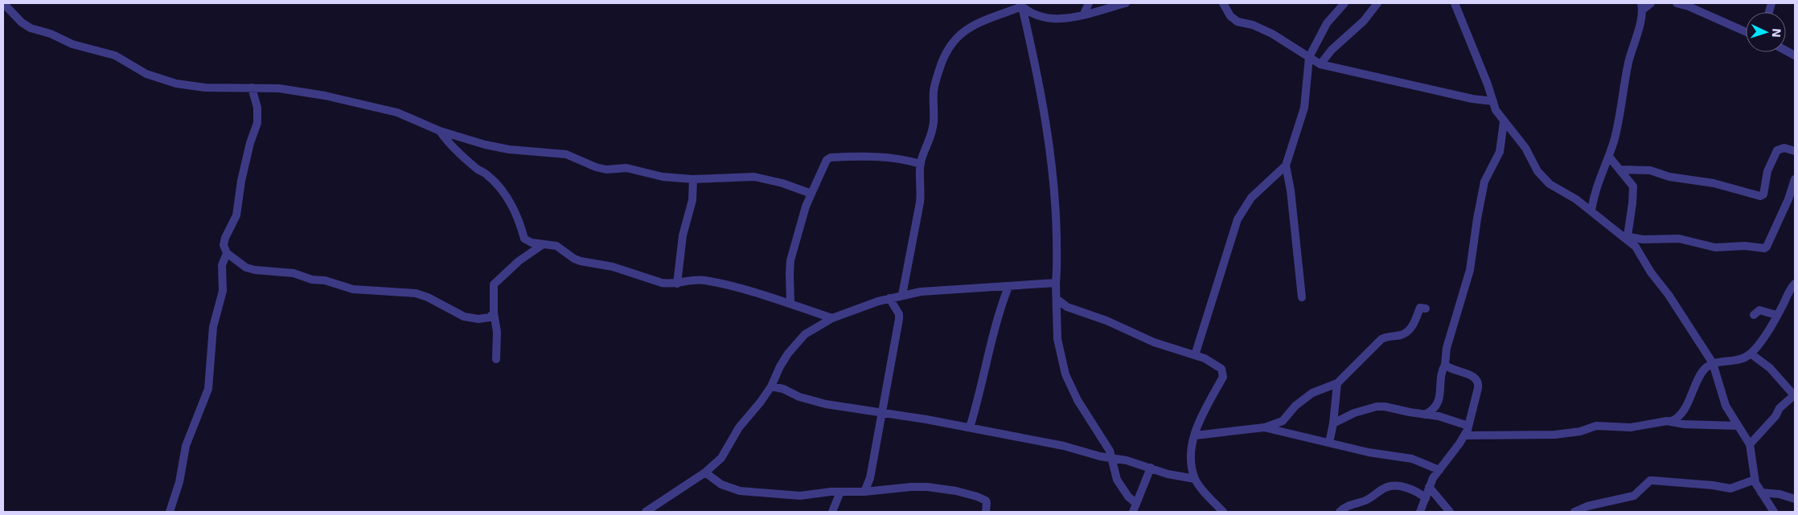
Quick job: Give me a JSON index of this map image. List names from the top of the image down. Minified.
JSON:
{"north":"right"}
